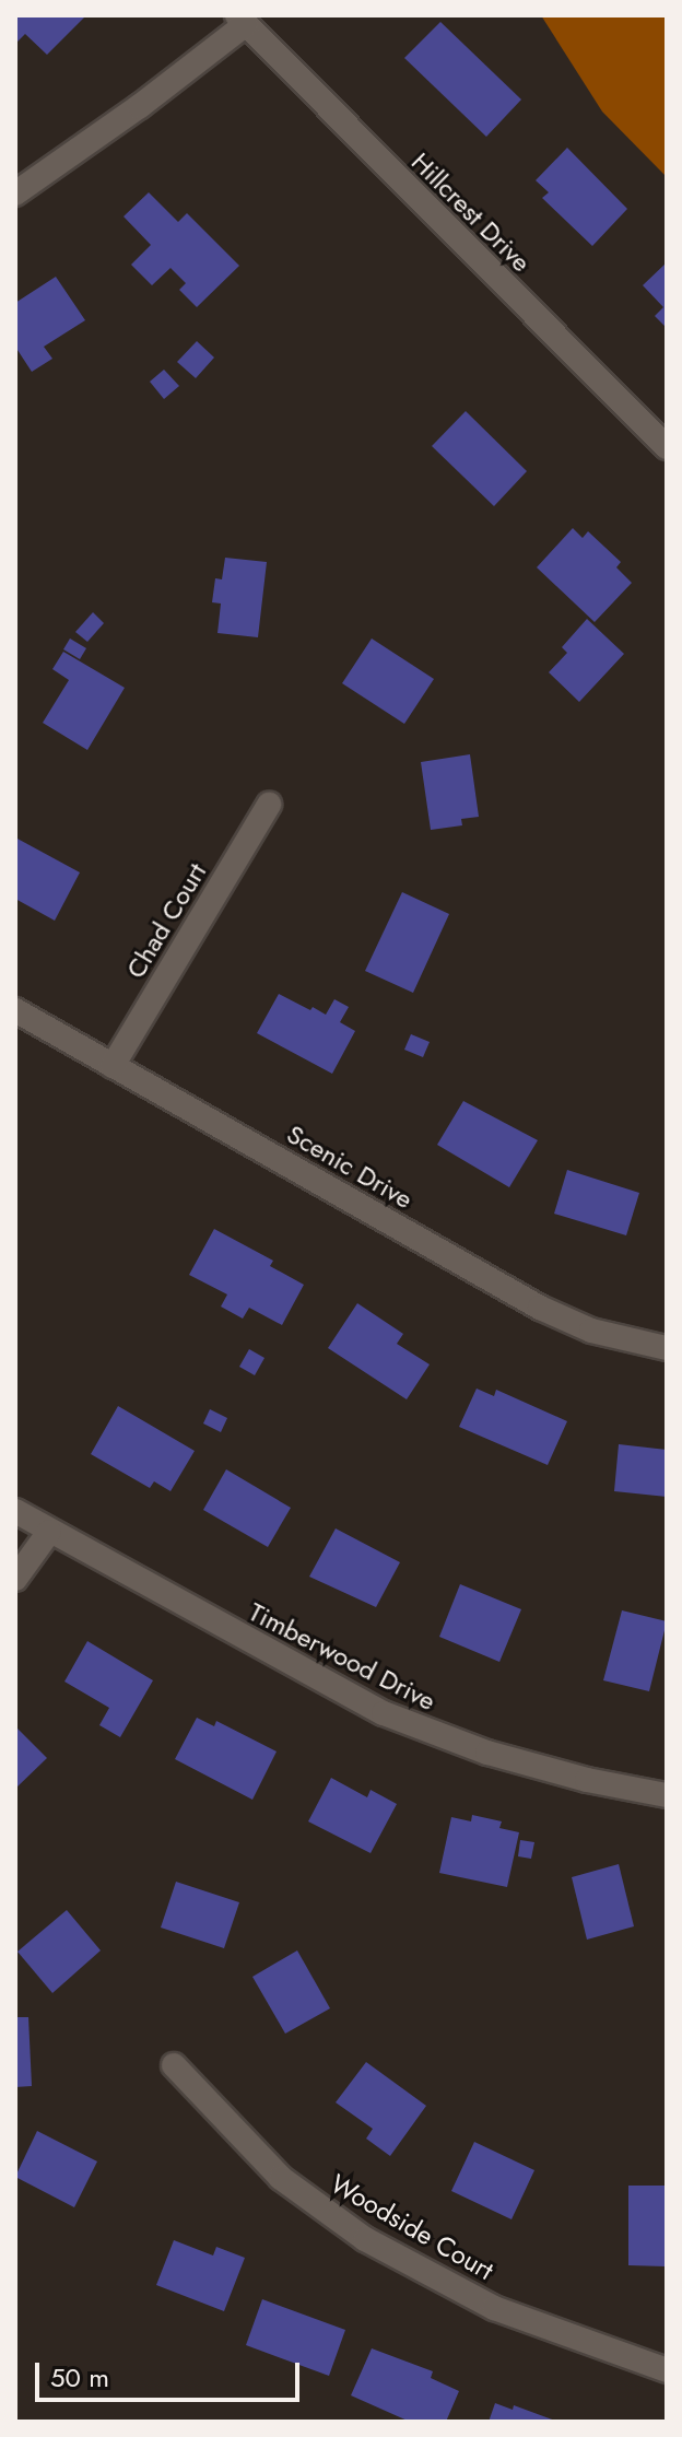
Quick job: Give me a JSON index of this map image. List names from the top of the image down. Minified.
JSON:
{"streets":{"street":["Hillcrest Drive","Chad Court","Scenic Drive","Timberwood Drive","Woodside Court"]},"crossings":[["Chad Court","Scenic Drive"]],"scale_bar":"50 m"}
